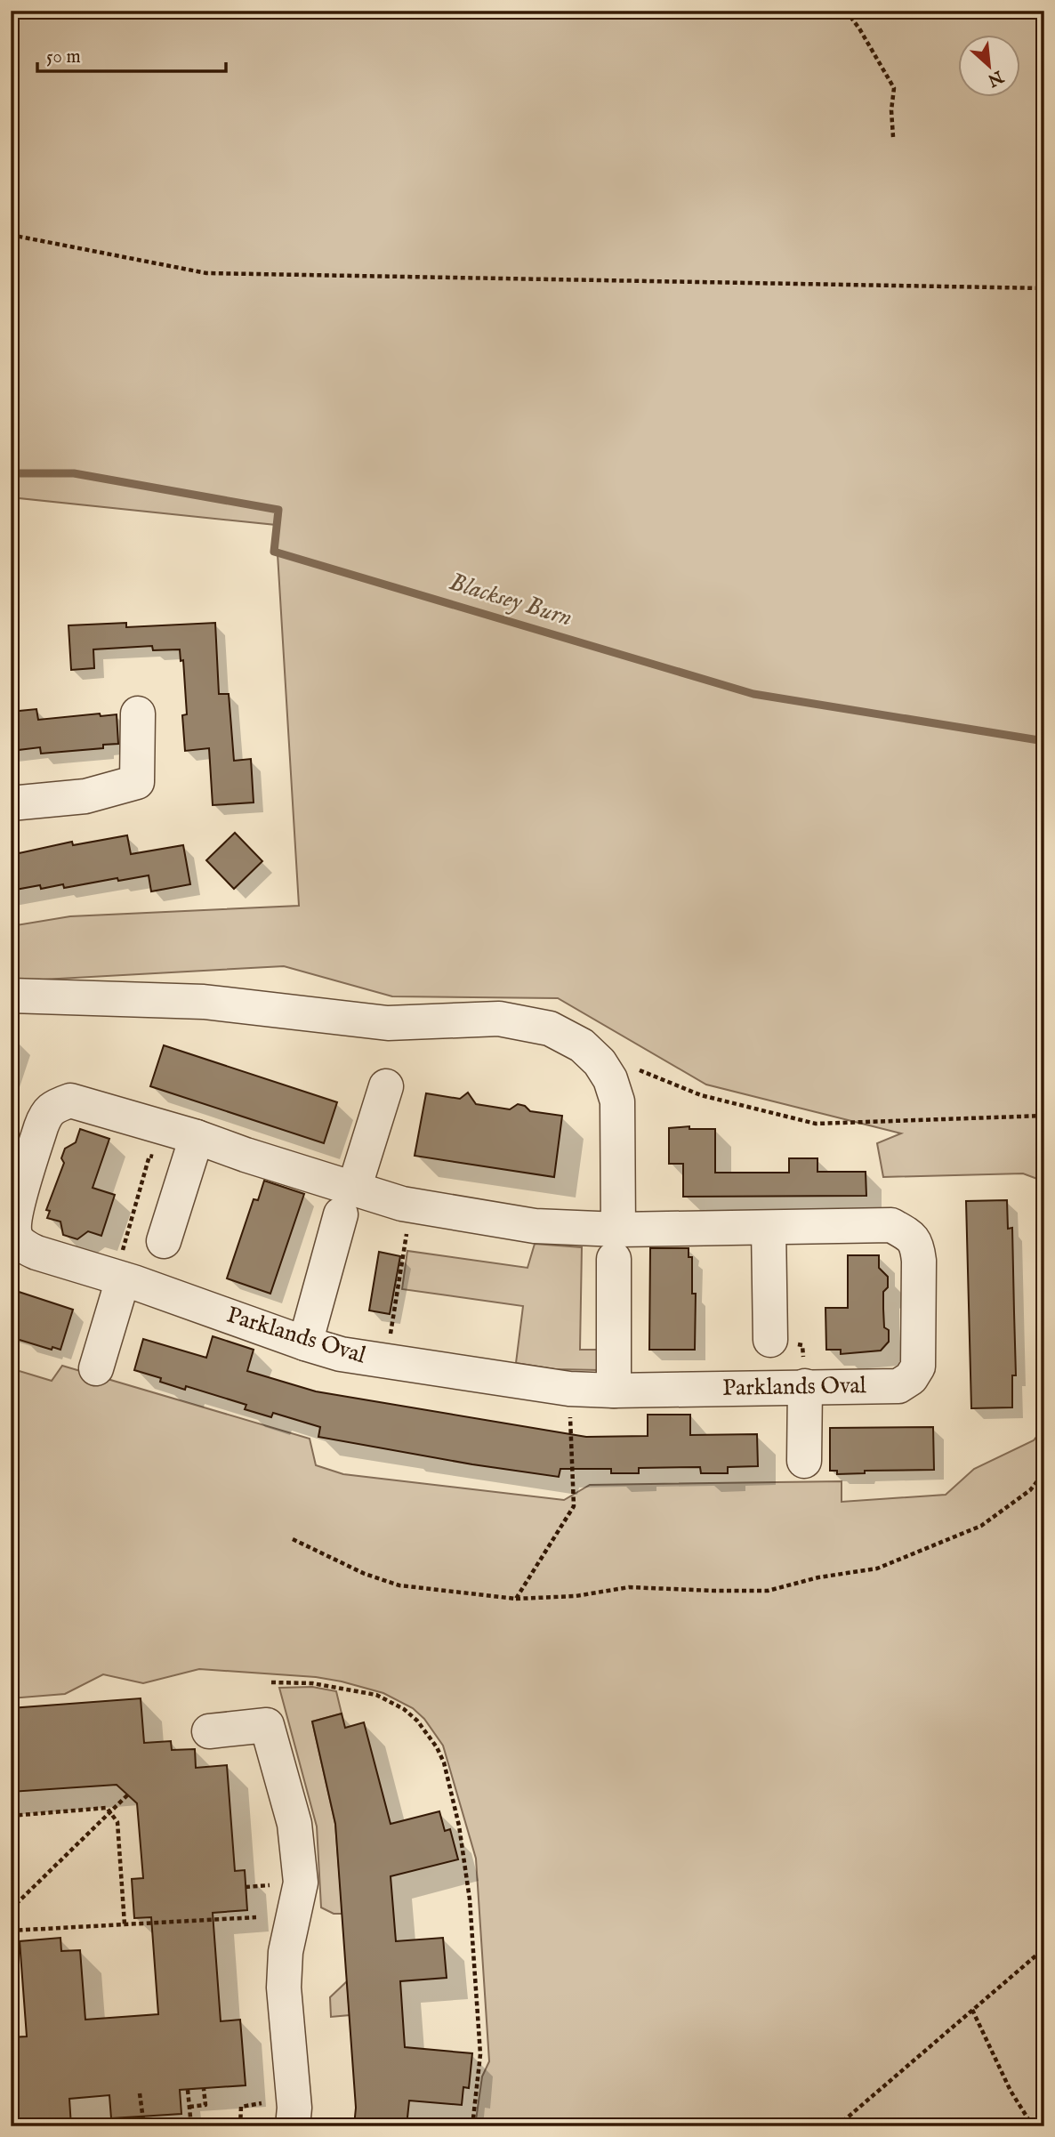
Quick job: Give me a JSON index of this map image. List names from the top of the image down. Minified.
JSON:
{"streets":{"street":["Parklands Oval"]},"water":["Blacksey Burn"],"scale_bar":"50 m","north":"bottom right"}
